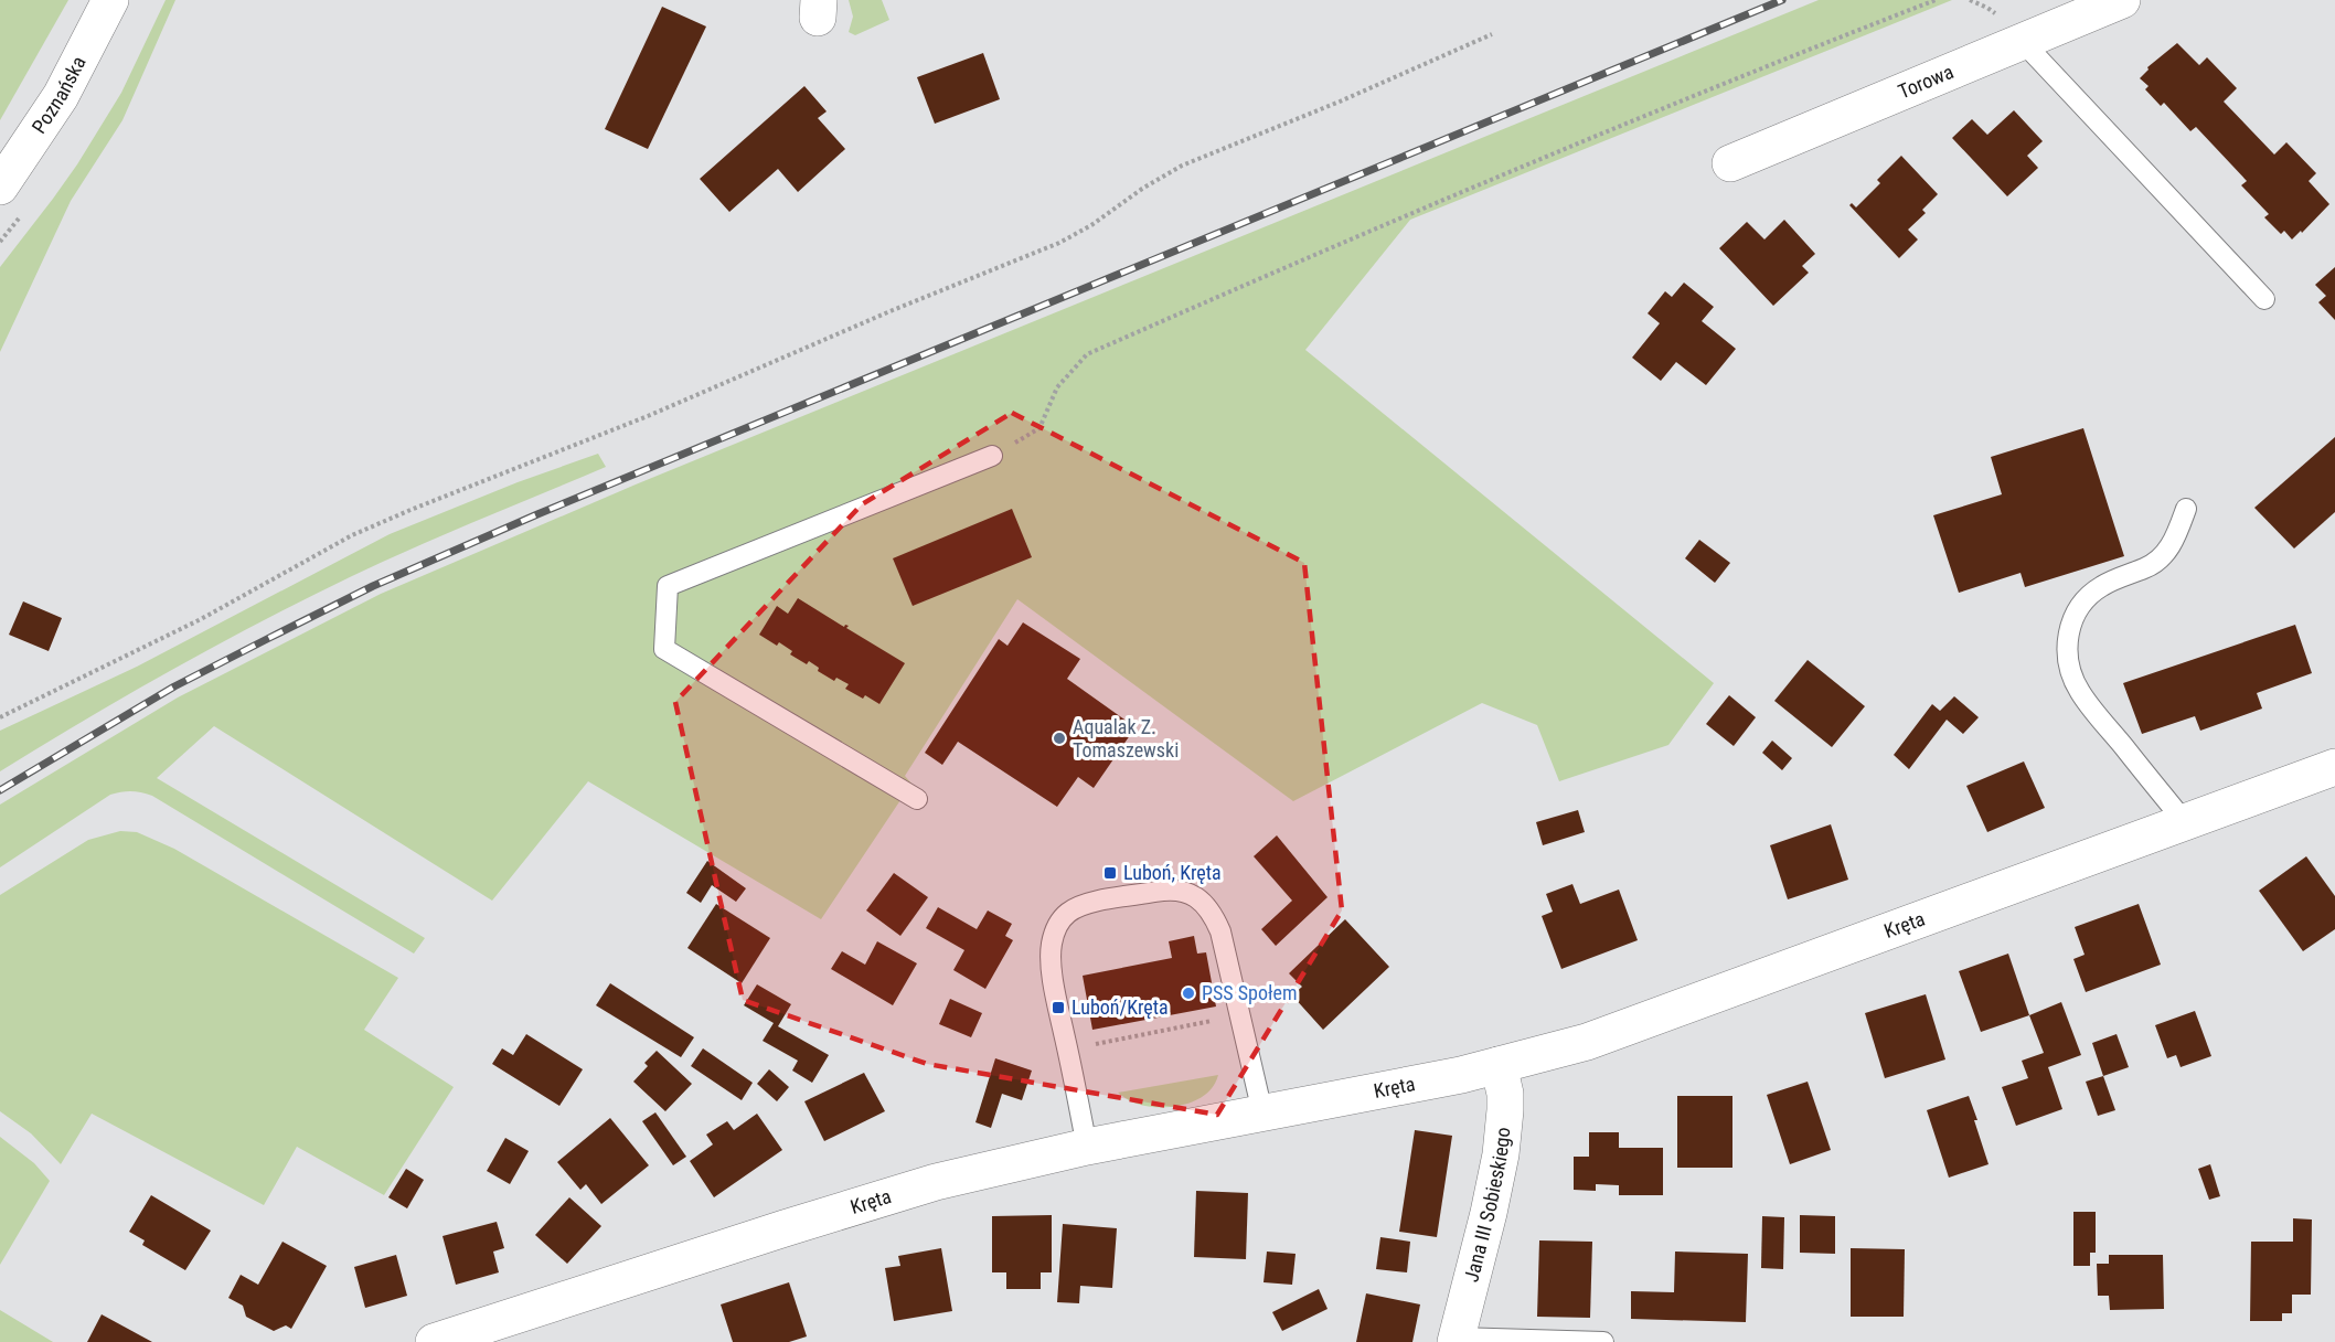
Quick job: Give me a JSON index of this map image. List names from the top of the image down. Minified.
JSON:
{"streets":{"street":["Torowa","Poznańska","Kręta","Jana III Sobieskiego"]},"crossings":[["Kręta","Jana III Sobieskiego"]],"places":{"other":["Aqualak Z. Tomaszewski","PSS Społem"],"transit":["Luboń, Kręta","Luboń/Kręta"]}}
